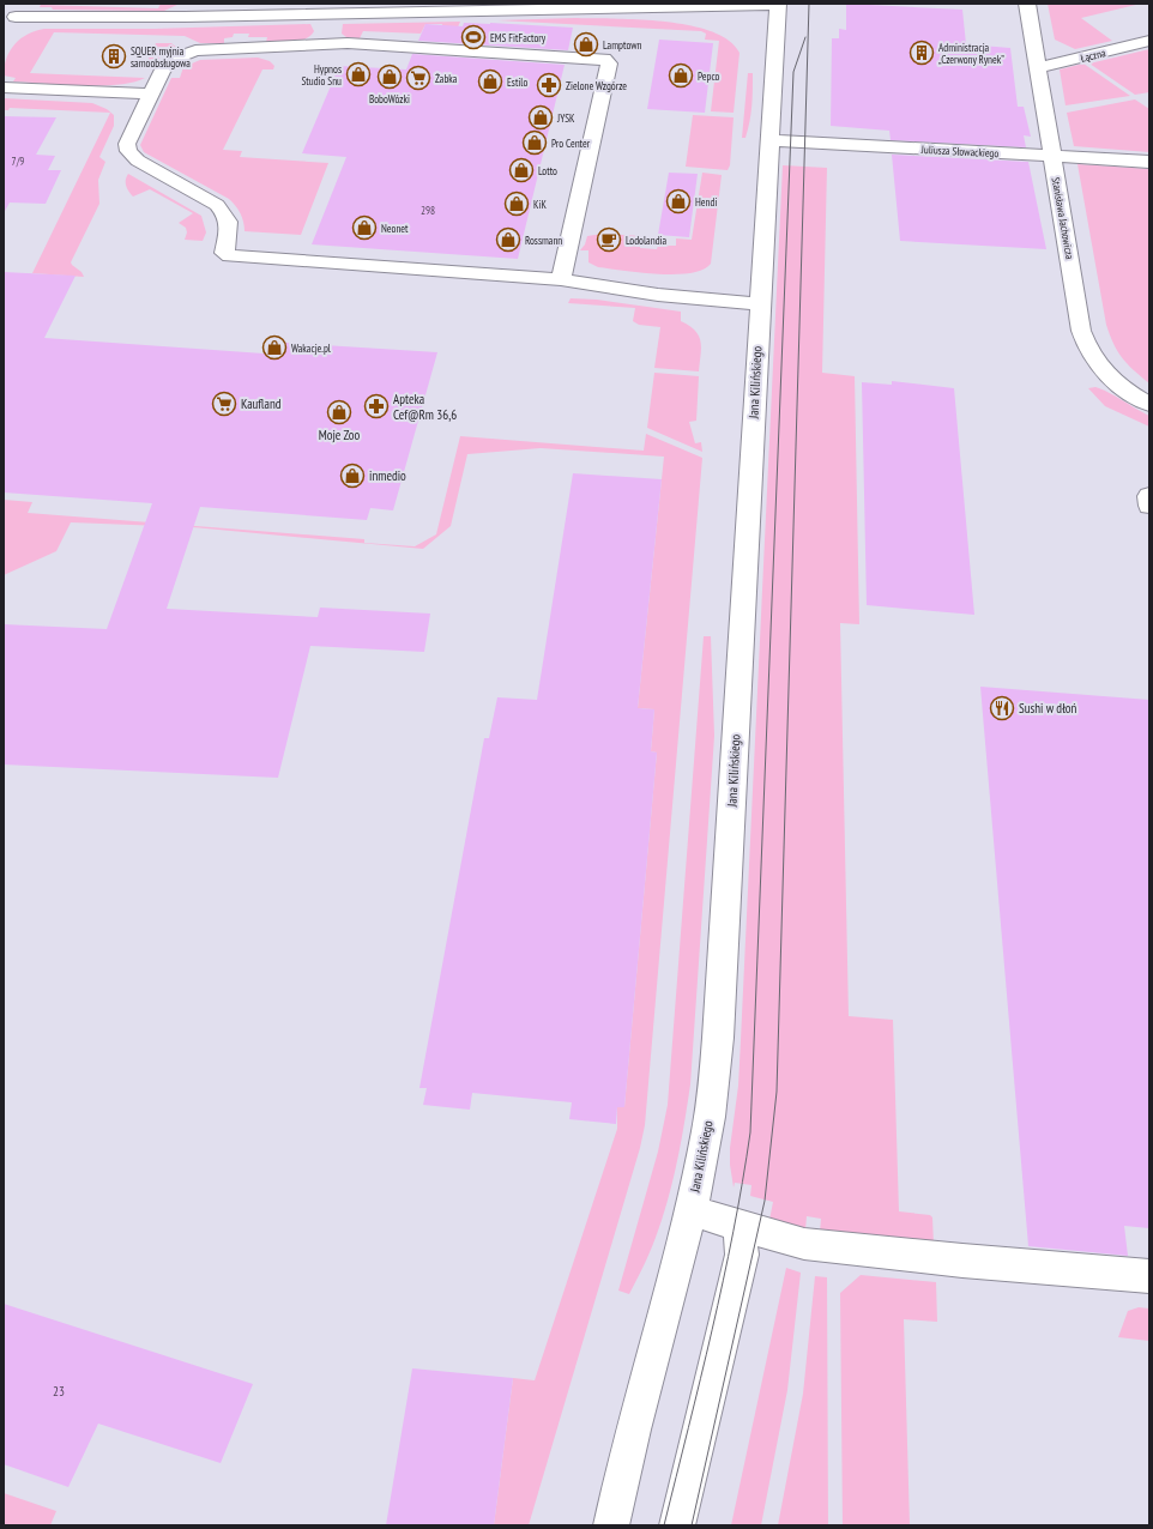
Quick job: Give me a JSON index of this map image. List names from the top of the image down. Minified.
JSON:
{"streets":{"street":["Łączna","Juliusza Słowackiego","Stanisława Jachowicza","Jana Kilińskiego"]},"crossings":[["Łączna","Stanisława Jachowicza"],["Juliusza Słowackiego","Stanisława Jachowicza"],["Juliusza Słowackiego","Jana Kilińskiego"]],"places":{"sports":["EMS FitFactory"],"shop":["Lamptown","Hypnos Studio Snu","Pepco","BoboWózki","Estilo","JYSK","Pro Center","Lotto","Hendi","KiK","Neonet","Rossmann","Wakacje.pl","Moje Zoo","inmedio"],"building":["Administracja „Czerwony Rynek”","SQUER myjnia samoobsługowa"],"supermarket":["Żabka","Kaufland"],"pharmacy":["Zielone Wzgórze","Apteka Cef@Rm 36,6"],"cafe":["Lodolandia"],"restaurant":["Sushi w dłoń"]},"house_numbers":["7/9","298","23"]}
